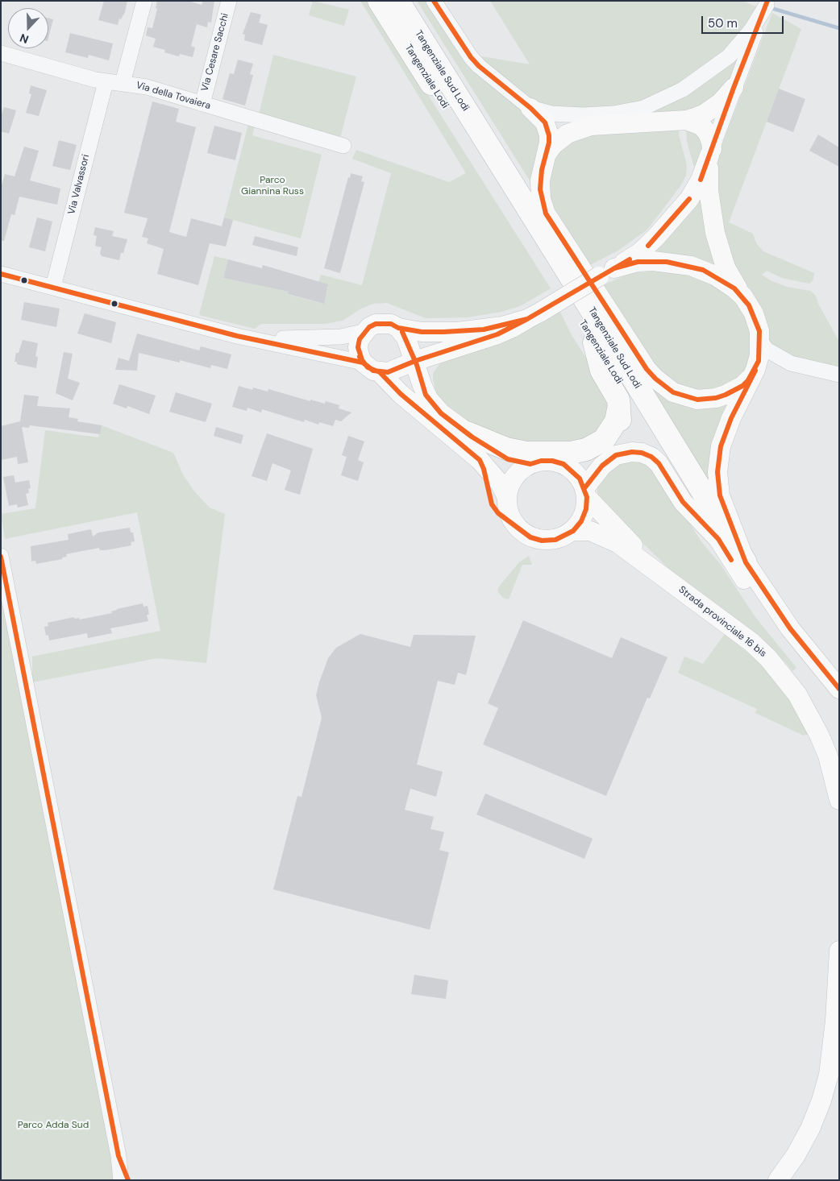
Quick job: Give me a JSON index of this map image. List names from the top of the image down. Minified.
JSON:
{"streets":{"highway":["Tangenziale Sud Lodi","Tangenziale Lodi"],"main road":["Strada provinciale 16 bis"],"street":["Via Cesare Sacchi","Via della Tovaiera","Via Valvassori"]},"crossings":[["Via Cesare Sacchi","Via della Tovaiera"],["Tangenziale Sud Lodi","Tangenziale Lodi"],["Via della Tovaiera","Via Valvassori"]],"parks":["Parco Giannina Russ","Parco Adda Sud"],"scale_bar":"50 m","north":"bottom"}
